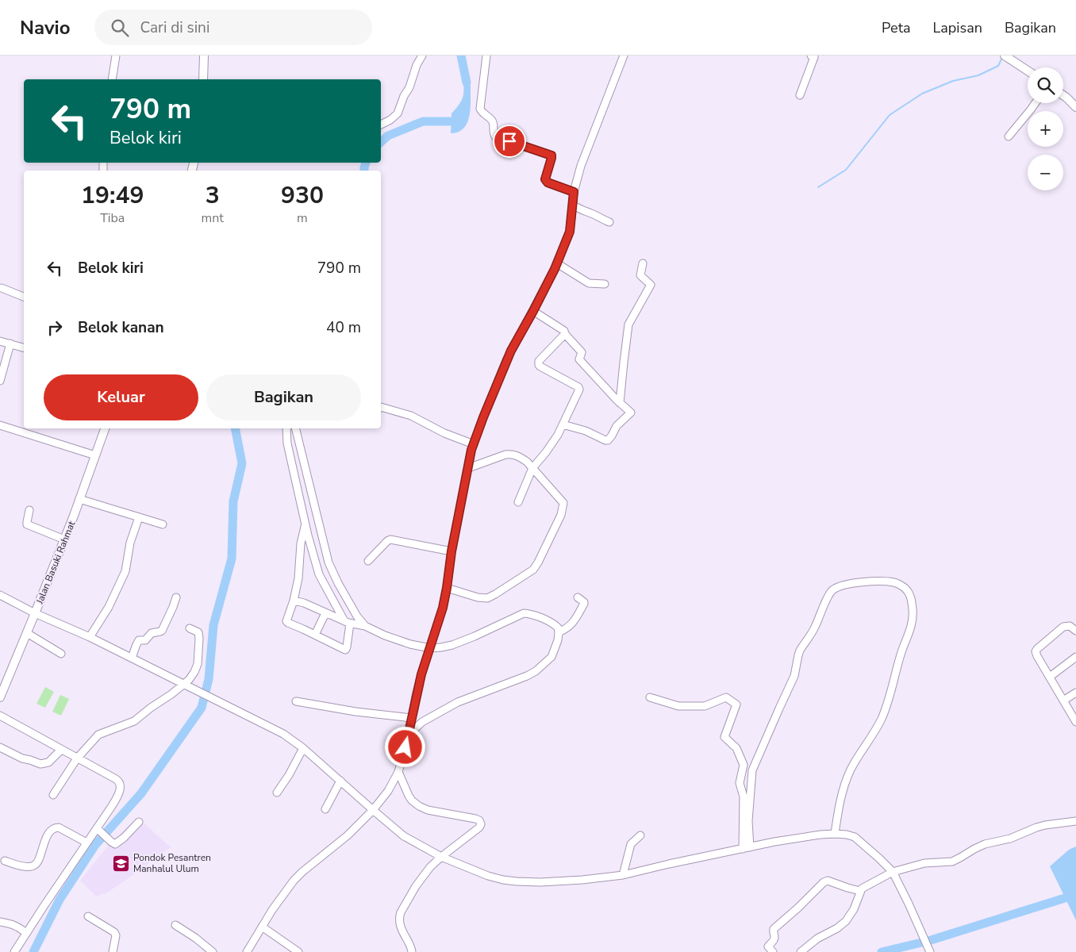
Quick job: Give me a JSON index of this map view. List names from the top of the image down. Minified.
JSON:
{"streets":{"main road":["Jalan Basuki Rahmat"]},"places":{"school or university":["Pondok Pesantren Manhalul Ulum"]},"page":{"header":"Navio","search":"Cari di sini","nav":["Peta","Lapisan","Bagikan"],"map_buttons":["+","−"],"turn":["790 m","Belok kiri"],"eta":["19:49","Tiba","3","mnt","930","m"],"list":[{"name":"Belok kiri","value":"790 m"},{"name":"Belok kanan","value":"40 m"}],"buttons":["Keluar","Bagikan"]}}
